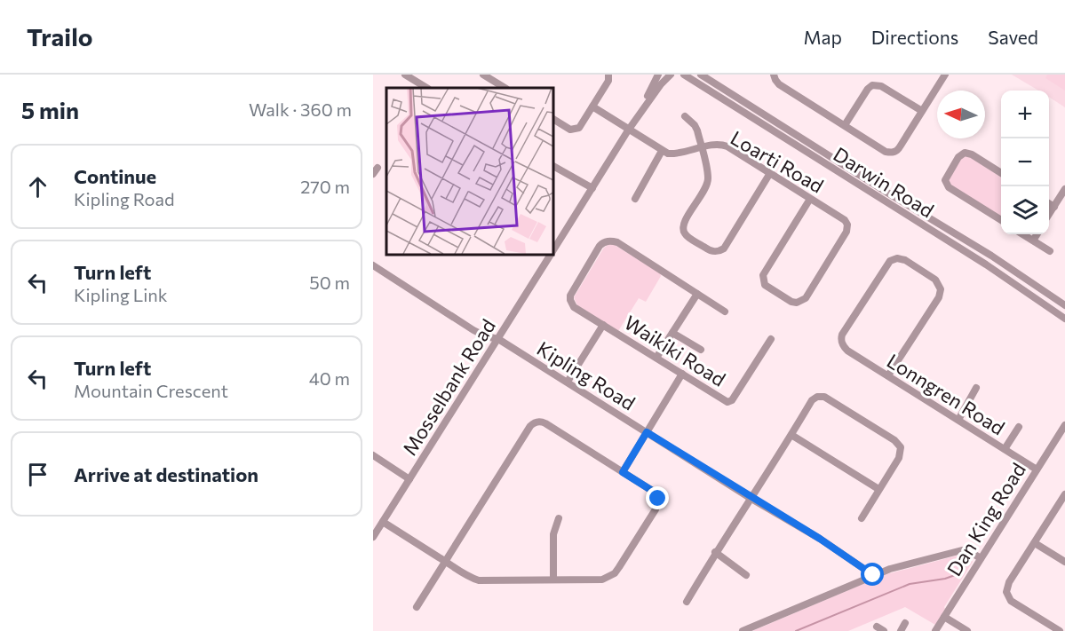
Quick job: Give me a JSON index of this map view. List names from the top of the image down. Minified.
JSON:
{"streets":{"street":["Loarti Road","Darwin Road","Waikiki Road","Kipling Road","Mosselbank Road","Lonngren Road","Dan King Road"]},"crossings":[["Waikiki Road","Kipling Road"],["Kipling Road","Mosselbank Road"],["Lonngren Road","Dan King Road"]],"north":"left","page":{"header":"Trailo","nav":["Map","Directions","Saved"],"heading":["5 min","Walk · 360 m"],"map_buttons":["+","−"],"list":[["Continue","Kipling Road","270 m"],["Turn left","Kipling Link","50 m"],["Turn left","Mountain Crescent","40 m"],"Arrive at destination"]}}
